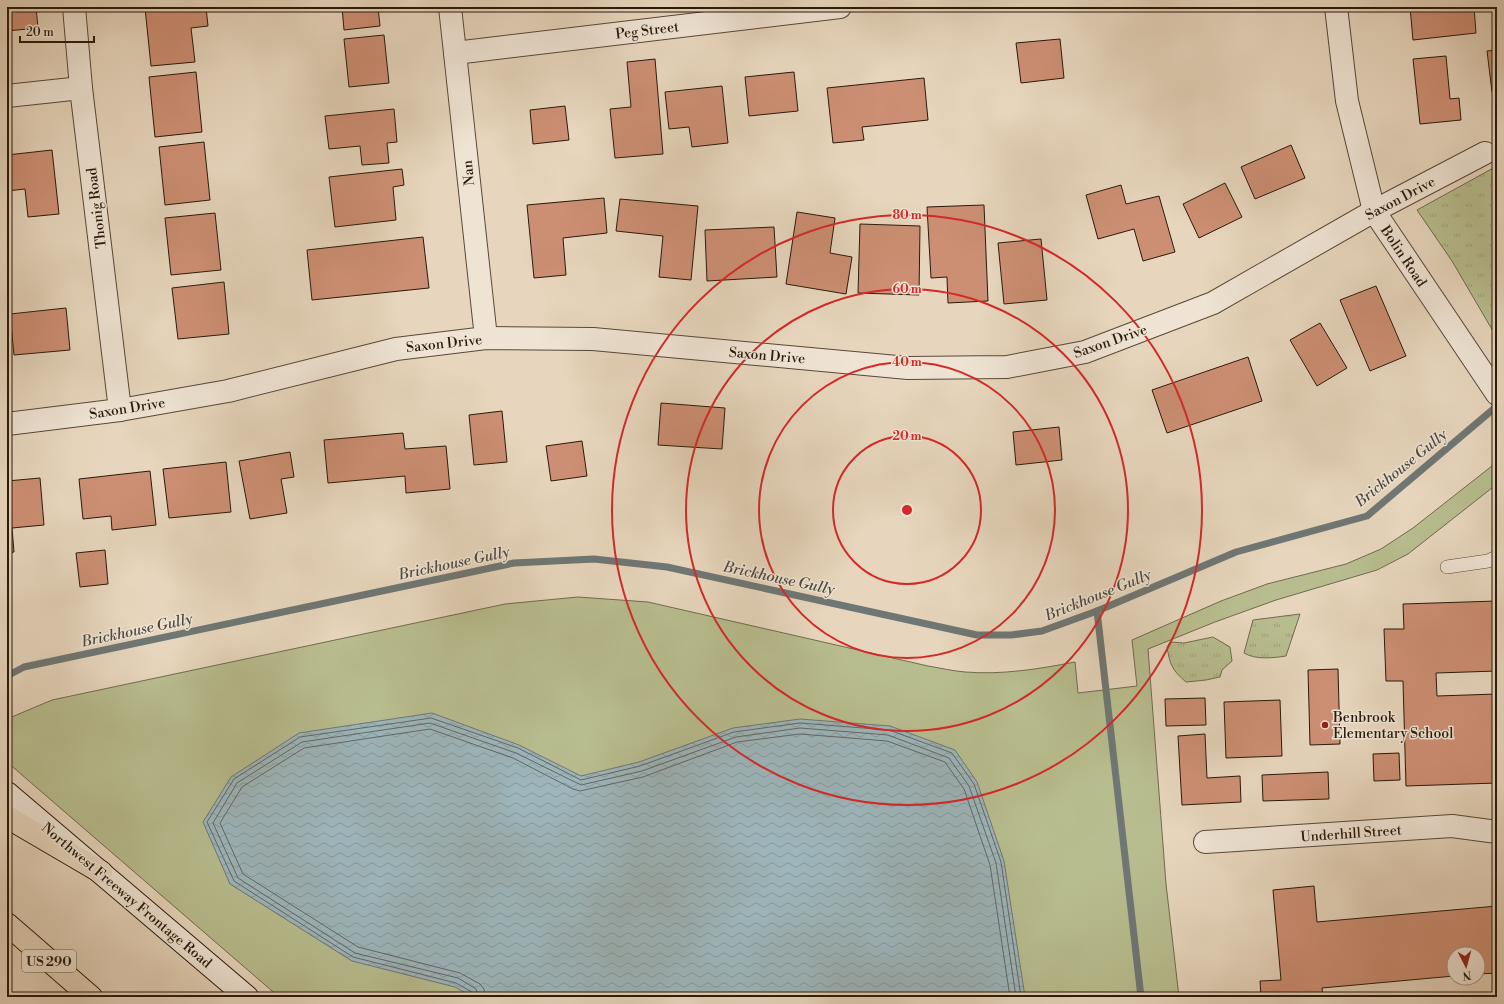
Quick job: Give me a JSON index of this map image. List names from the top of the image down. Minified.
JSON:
{"streets":{"highway":["US 290"],"street":["Peg Street","Nan","Saxon Drive","Thonig Road","Bolin Road","Underhill Street","Northwest Freeway Frontage Road"]},"crossings":[["Peg Street","Nan"],["Nan","Saxon Drive"],["Saxon Drive","Thonig Road"],["Saxon Drive","Bolin Road"]],"water":["Brickhouse Gully"],"places":["Benbrook Elementary School"],"scale_bar":"20 m","north":"bottom","rings":["80 m","60 m","40 m","20 m"]}
